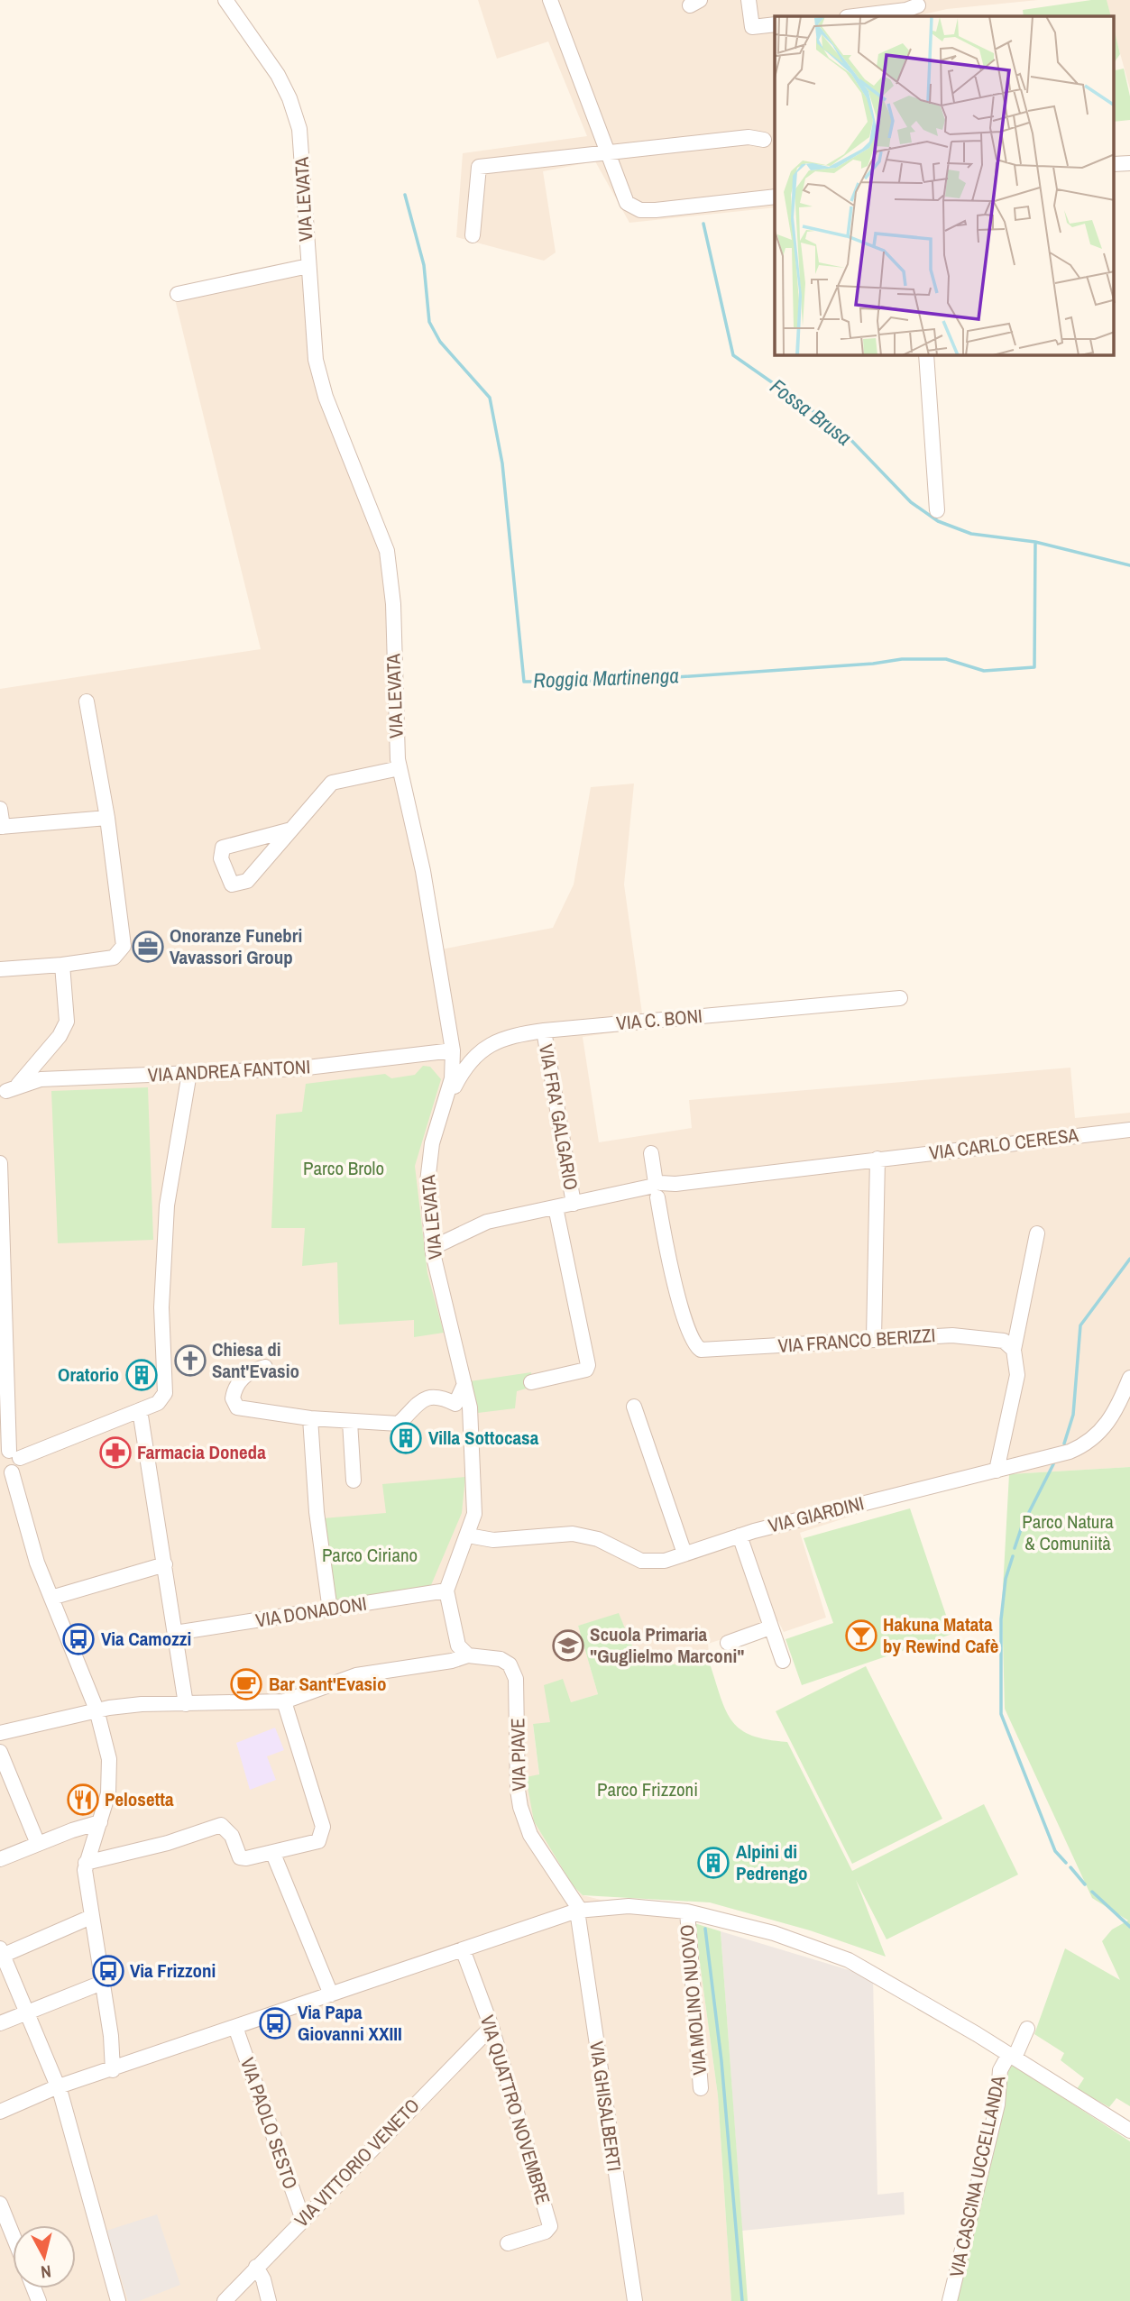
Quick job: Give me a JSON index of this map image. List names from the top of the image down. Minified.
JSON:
{"streets":{"street":["VIA LEVATA","VIA C. BONI","VIA ANDREA FANTONI","VIA FRA' GALGARIO","VIA CARLO CERESA","VIA FRANCO BERIZZI","VIA GIARDINI","VIA DONADONI","VIA PIAVE","VIA MOLINO NUOVO","VIA GHISALBERTI","VIA QUATTRO NOVEMBRE","VIA PAOLO SESTO","VIA VITTORIO VENETO","VIA CASCINA UCCELLANDA"]},"crossings":[["VIA LEVATA","VIA C. BONI"],["VIA LEVATA","VIA ANDREA FANTONI"],["VIA LEVATA","VIA CARLO CERESA"],["VIA LEVATA","VIA GIARDINI"],["VIA LEVATA","VIA DONADONI"],["VIA C. BONI","VIA FRA' GALGARIO"],["VIA FRA' GALGARIO","VIA CARLO CERESA"],["VIA CARLO CERESA","VIA FRANCO BERIZZI"],["VIA PIAVE","VIA GHISALBERTI"],["VIA QUATTRO NOVEMBRE","VIA VITTORIO VENETO"],["VIA PAOLO SESTO","VIA VITTORIO VENETO"]],"water":["Fossa Brusa","Roggia Martinenga"],"parks":["Parco Brolo","Parco Natura & Comuniità","Parco Ciriano","Parco Frizzoni"],"places":{"office":["Onoranze Funebri Vavassori Group"],"church":["Chiesa di Sant'Evasio"],"building":["Oratorio","Villa Sottocasa","Alpini di Pedrengo"],"pharmacy":["Farmacia Doneda"],"bar":["Hakuna Matata by Rewind Cafè"],"bus stop":["Via Camozzi","Via Frizzoni","Via Papa Giovanni XXIII"],"school or university":["Scuola Primaria \"Guglielmo Marconi\""],"cafe":["Bar Sant'Evasio"],"restaurant":["Pelosetta"]},"north":"bottom"}
